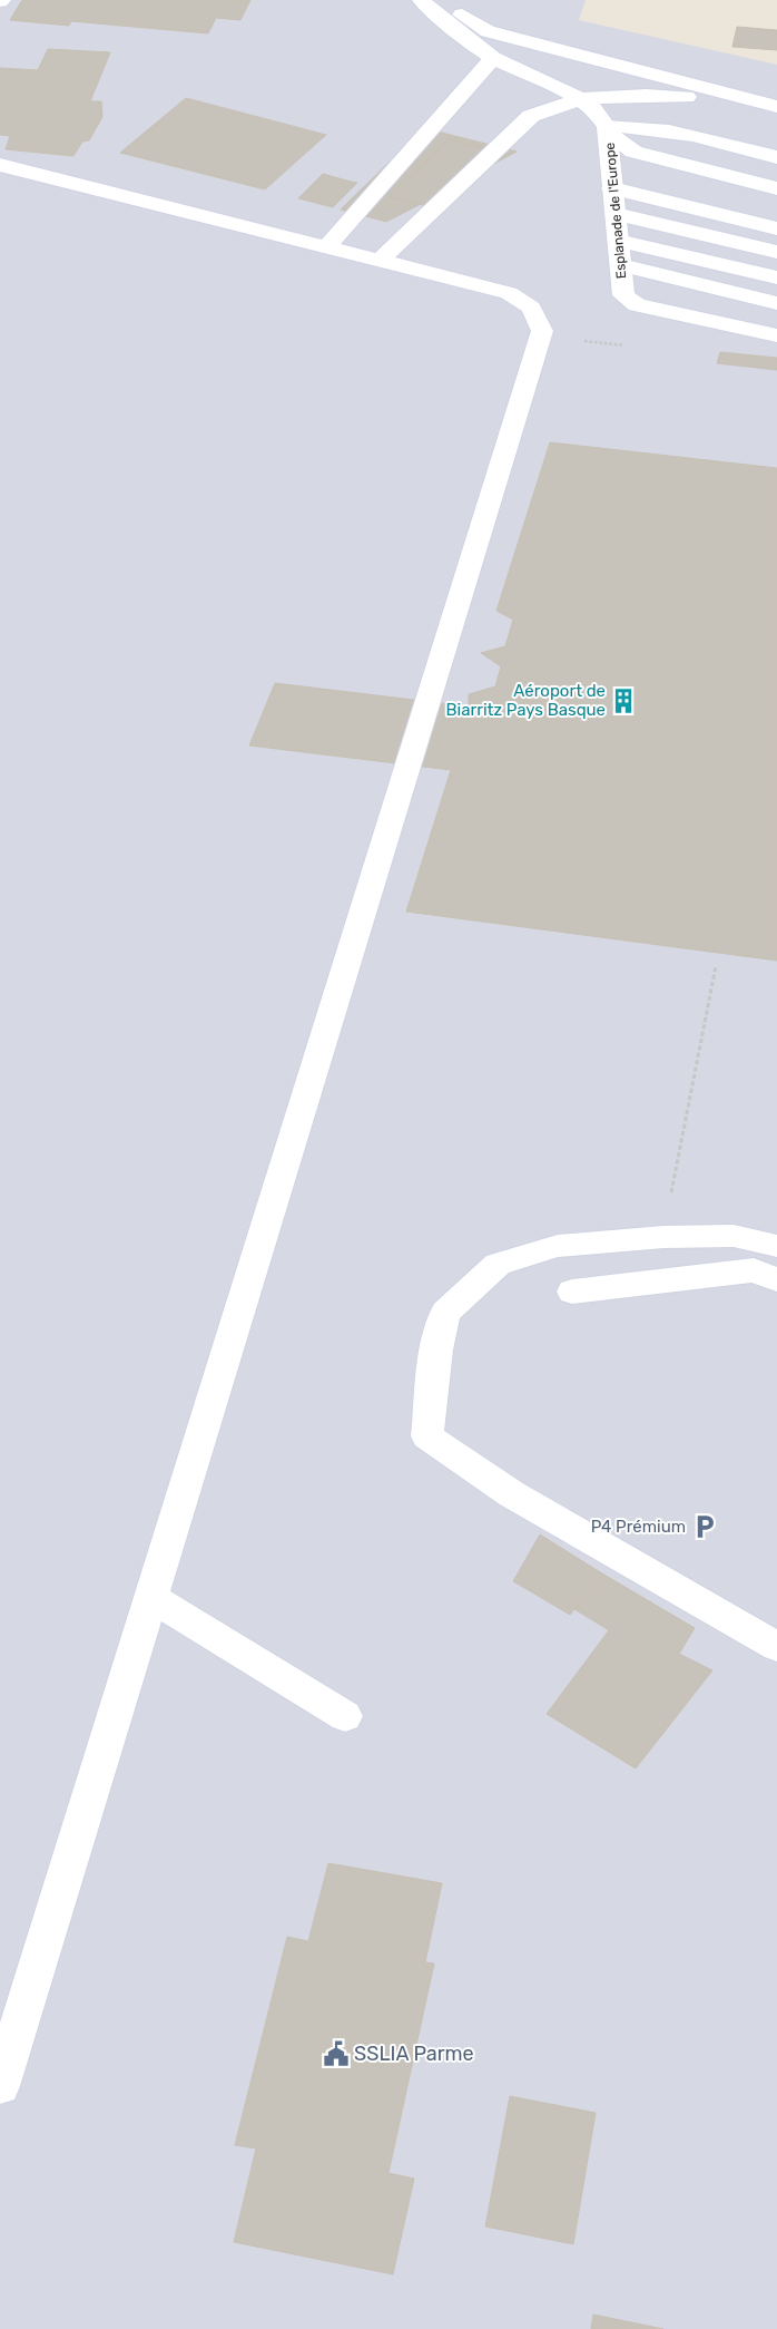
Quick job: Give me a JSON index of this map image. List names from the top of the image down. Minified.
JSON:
{"streets":{"street":["Esplanade de l'Europe"]},"places":{"building":["Aéroport de Biarritz Pays Basque"],"parking":["P4 Prémium"],"public building":["SSLIA Parme"]}}
